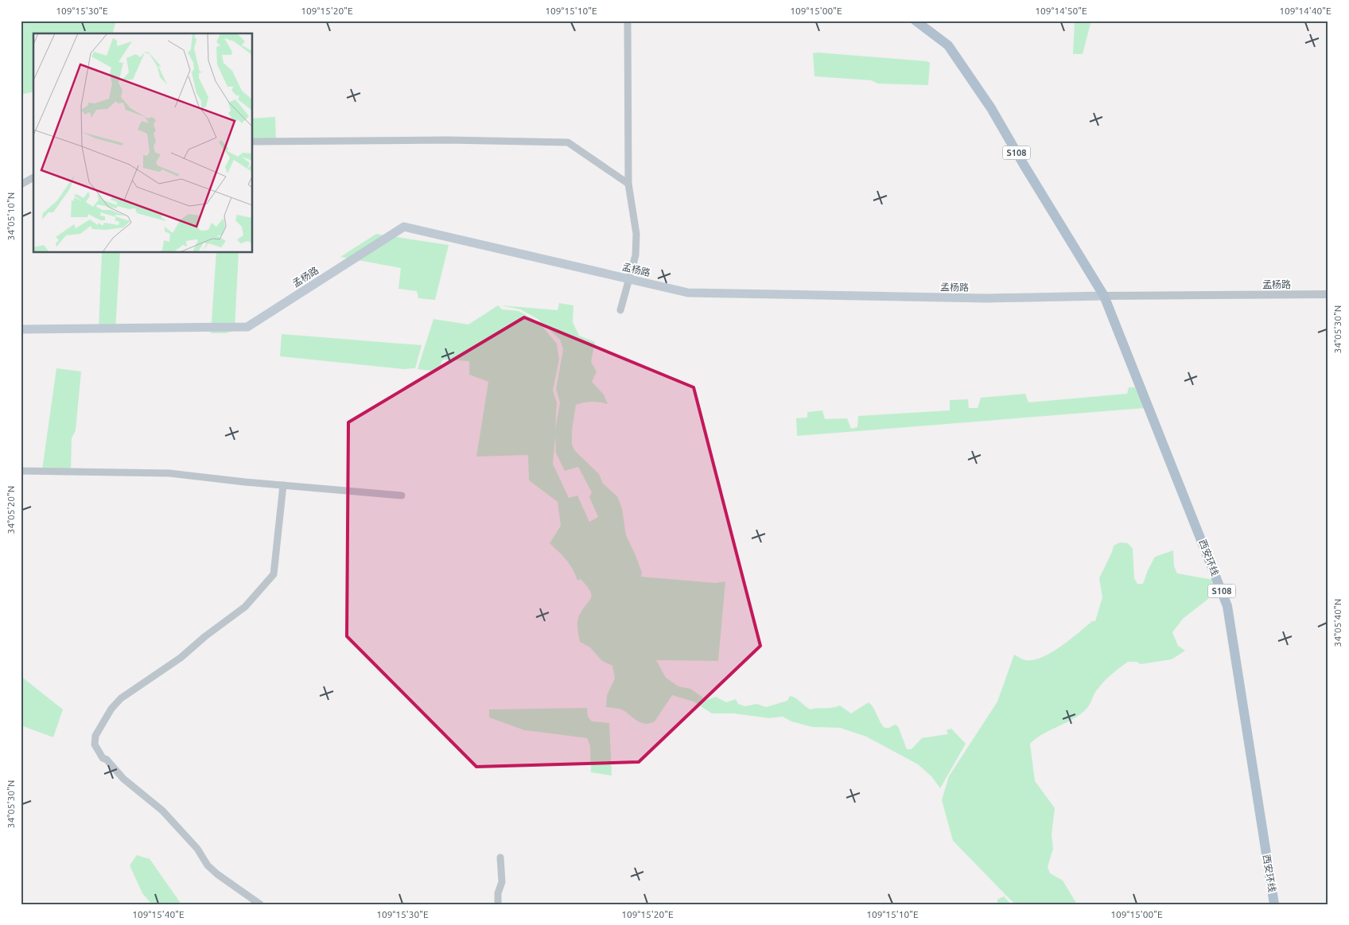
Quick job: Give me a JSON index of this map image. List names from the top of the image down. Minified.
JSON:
{"streets":{"main road":["S108","孟杨路","西安环线"]},"crossings":[["S108","孟杨路"],["S108","西安环线"],["孟杨路","西安环线"]],"coordinates":["109°15'30\"E","109°15'20\"E","109°15'10\"E","109°15'00\"E","109°14'50\"E","109°14'40\"E","34°05'10\"N","34°05'30\"N","34°05'20\"N","34°05'40\"N","109°15'40\"E"]}
